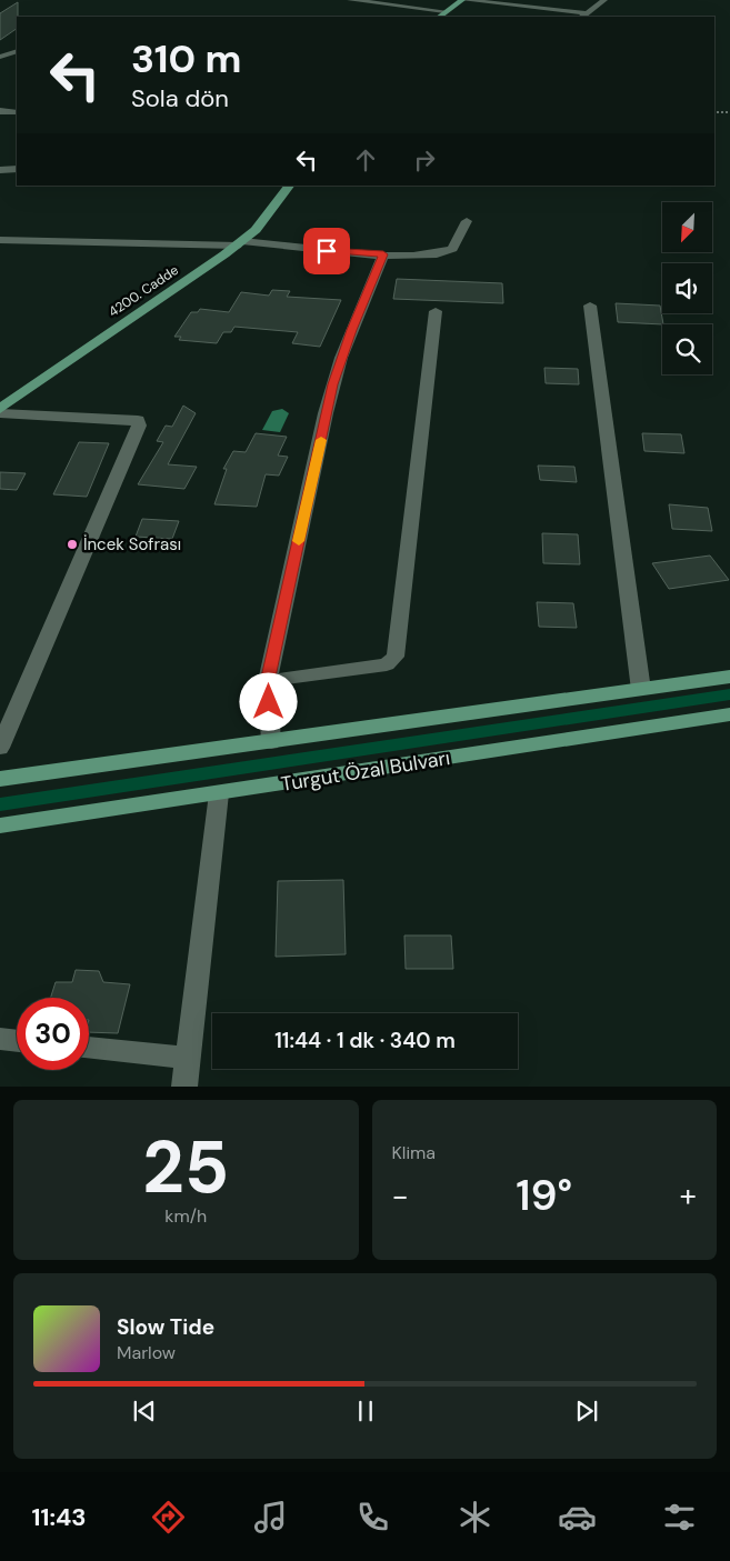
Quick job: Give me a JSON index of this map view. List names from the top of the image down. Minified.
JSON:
{"streets":{"main road":["4200. Cadde","Turgut Özal Bulvarı"]},"places":["İncek Sofrası"],"north":"bottom left","page":{"turn":["310 m","Sola dön"],"limit":"30","trip":"11:44 · 1 dk · 340 m","tile":[["25","km/h"],"Klima"],"heat":["−","19°","+"],"song":["Slow Tide","Marlow"],"tabs":"11:43"}}
